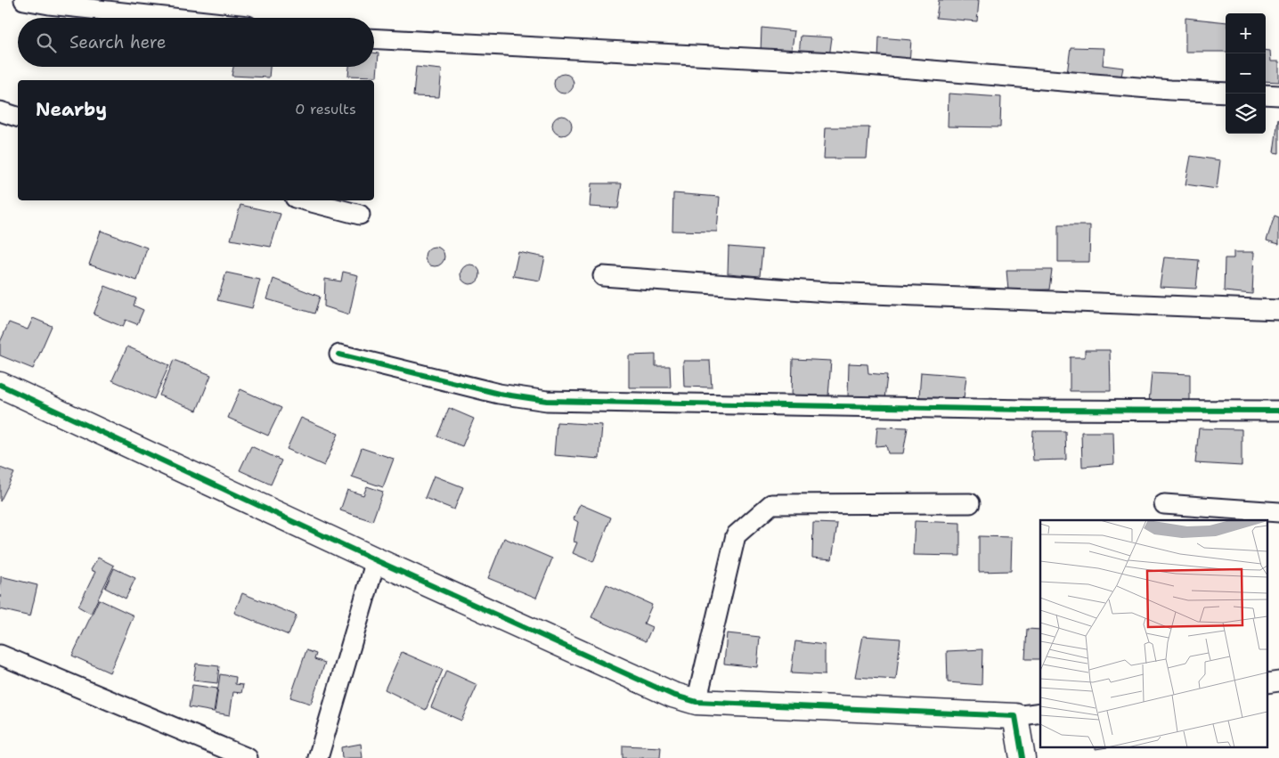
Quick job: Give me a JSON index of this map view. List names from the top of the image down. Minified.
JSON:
{"page":{"map_buttons":["+","−"],"search":"Search here","heading":["Nearby","0 results"]}}
